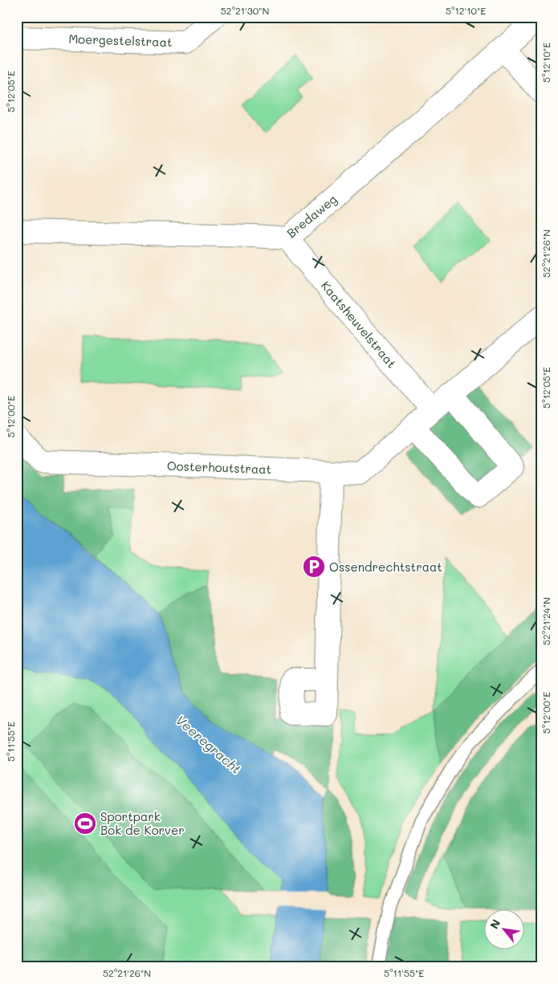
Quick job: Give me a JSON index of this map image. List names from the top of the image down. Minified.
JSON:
{"streets":{"street":["Moergestelstraat","Bredaweg","Kaatsheuvelstraat","Oosterhoutstraat"]},"crossings":[["Bredaweg","Kaatsheuvelstraat"],["Kaatsheuvelstraat","Oosterhoutstraat"]],"water":["Veeregracht"],"places":{"parking":["Ossendrechtstraat"],"sports":["Sportpark Bok de Korver"]},"north":"top left","coordinates":["52°21'30\"N","5°12'10\"E","5°12'05\"E","52°21'26\"N","5°12'00\"E","52°21'24\"N","5°11'55\"E"]}
